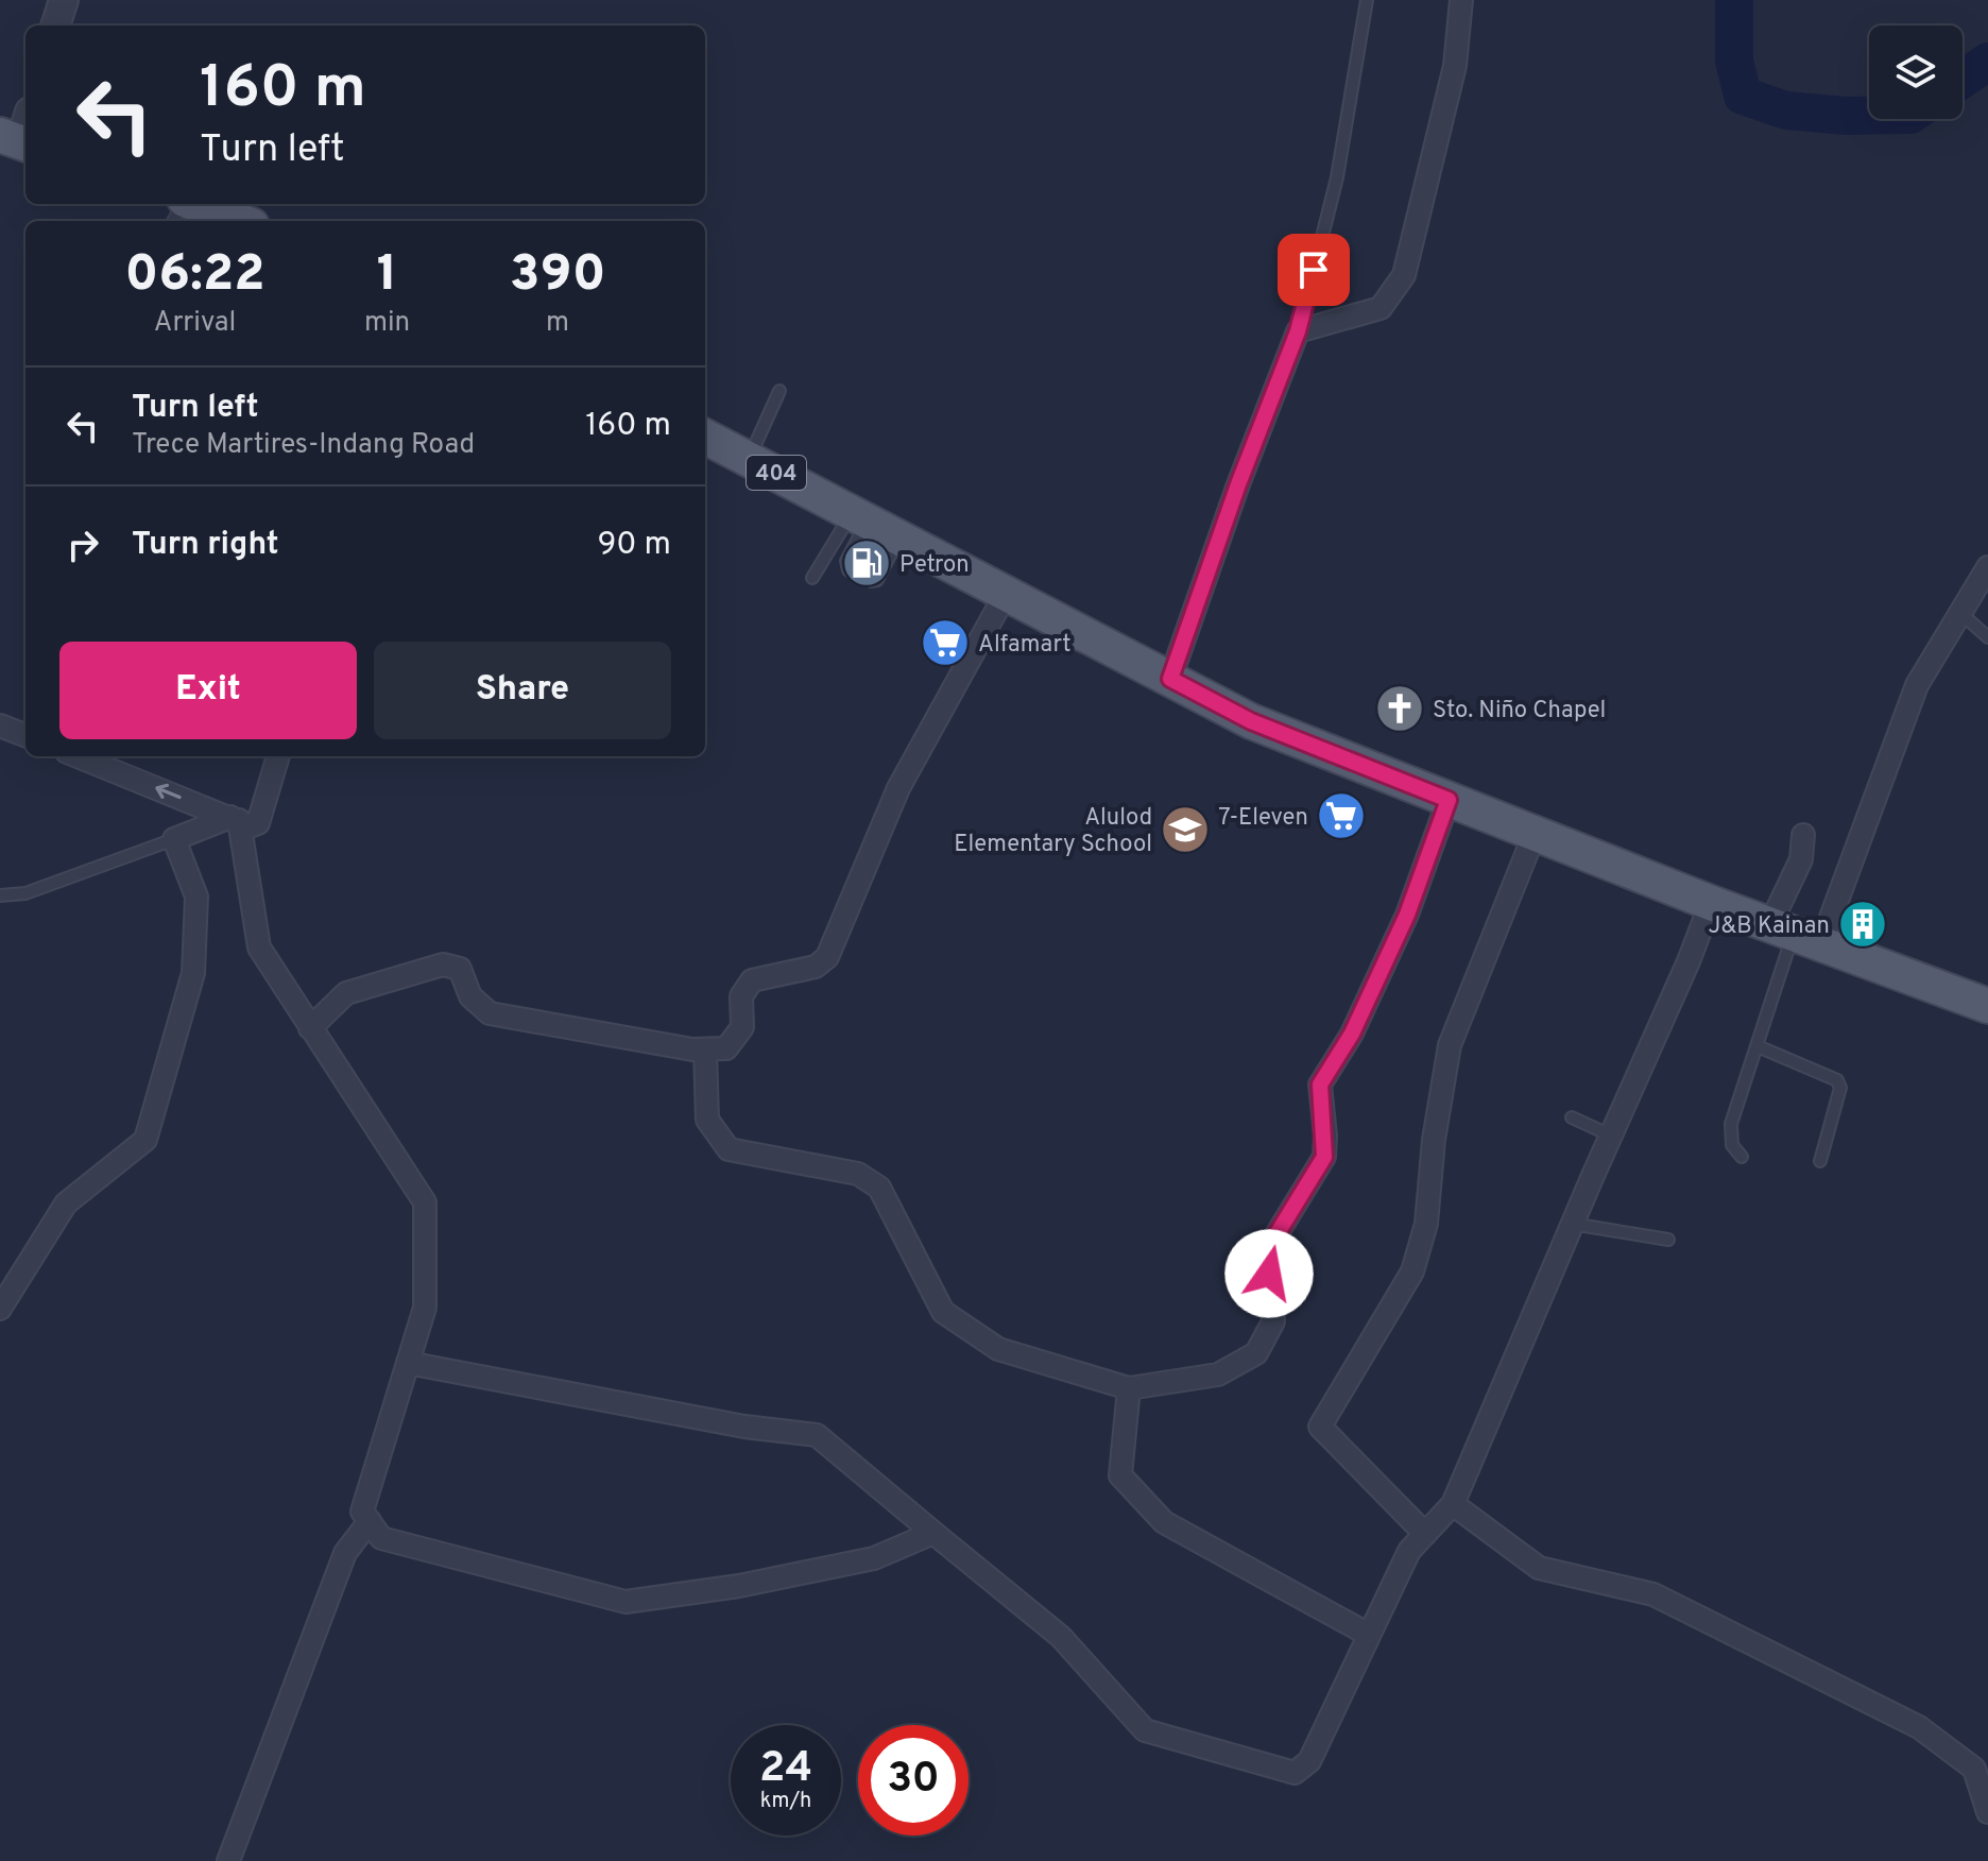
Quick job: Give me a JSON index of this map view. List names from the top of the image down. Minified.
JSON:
{"streets":{"main road":["404"]},"places":{"fuel station":["Petron"],"supermarket":["Alfamart","7-Eleven"],"church":["Sto. Niño Chapel"],"school or university":["Alulod Elementary School"],"building":["J&B Kainan"]},"page":{"turn":["160 m","Turn left"],"eta":["06:22","Arrival","1","min","390","m"],"list":[{"name":"Turn left","note":"Trece Martires-Indang Road","value":"160 m"},{"name":"Turn right","value":"90 m"}],"buttons":["Exit","Share"],"speed":"24 km/h","limit":"30"}}
